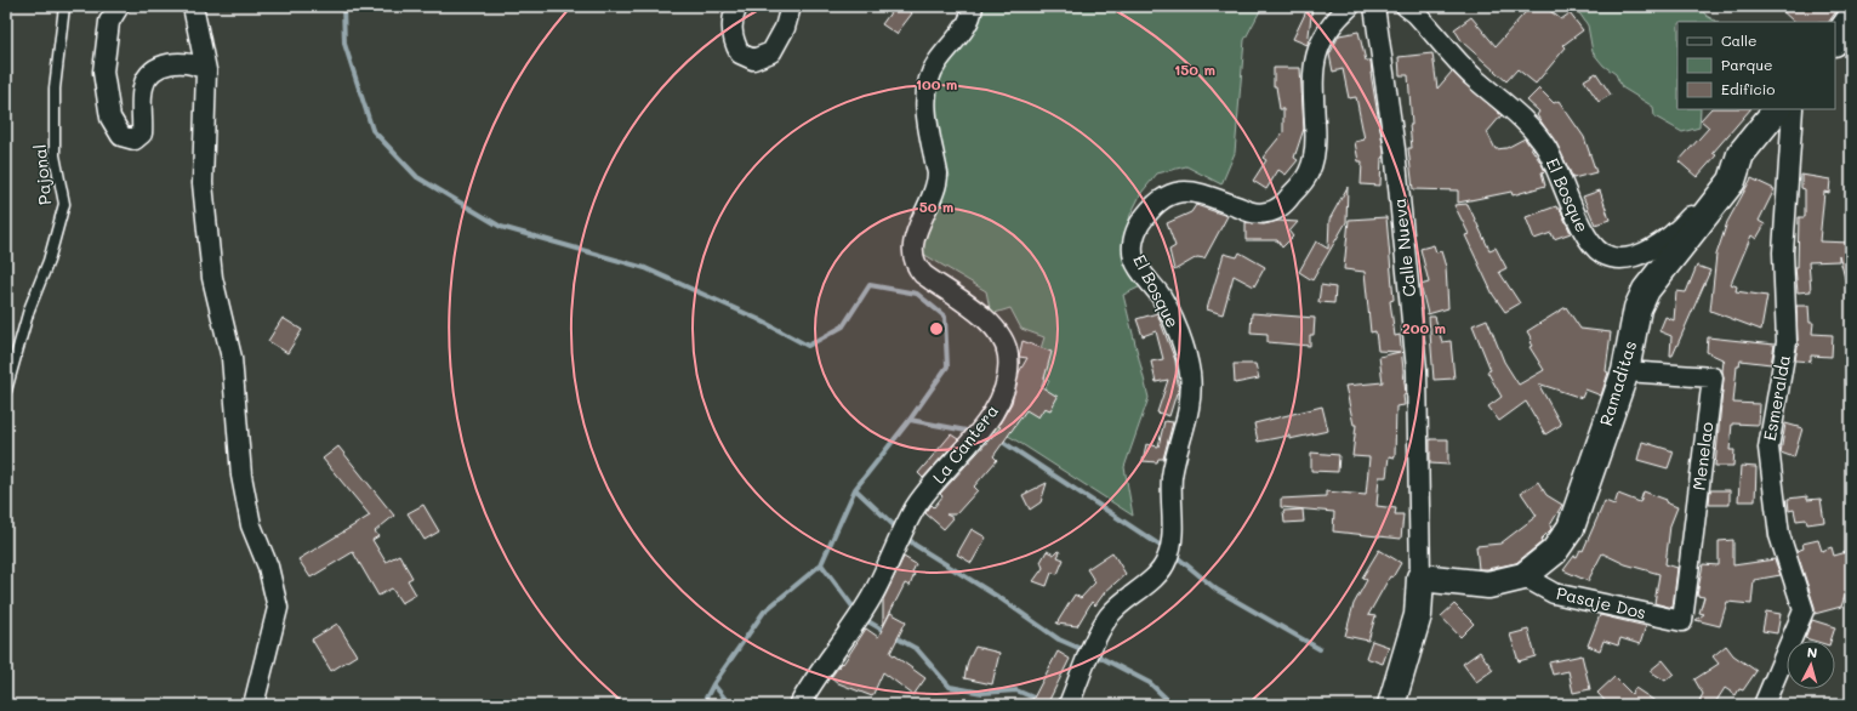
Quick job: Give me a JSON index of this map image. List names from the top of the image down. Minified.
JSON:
{"streets":{"street":["El Bosque","Calle Nueva","Ramaditas","Esmeralda","La Cantera","Menelao","Pasaje Dos"],"lane":["Pajonal"]},"crossings":[["El Bosque","Ramaditas"],["Calle Nueva","Ramaditas"],["Ramaditas","Menelao"],["Ramaditas","Pasaje Dos"],["Menelao","Pasaje Dos"]],"legend":["Calle","Parque","Edificio"],"north":"top","rings":["150 m","100 m","50 m","200 m"]}
